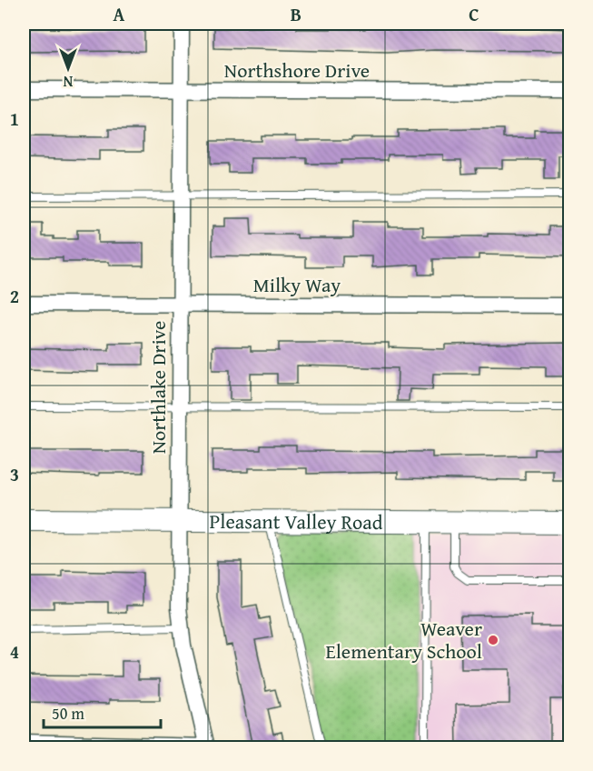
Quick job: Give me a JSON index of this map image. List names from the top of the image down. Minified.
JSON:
{"streets":{"street":["Northshore Drive","Milky Way","Northlake Drive","Pleasant Valley Road"]},"crossings":[["Northshore Drive","Northlake Drive"],["Milky Way","Northlake Drive"],["Northlake Drive","Pleasant Valley Road"]],"places":["Weaver Elementary School"],"scale_bar":"50 m","north":"bottom","grid":{"columns":["A","B","C"],"rows":["1","2","3","4"]}}
